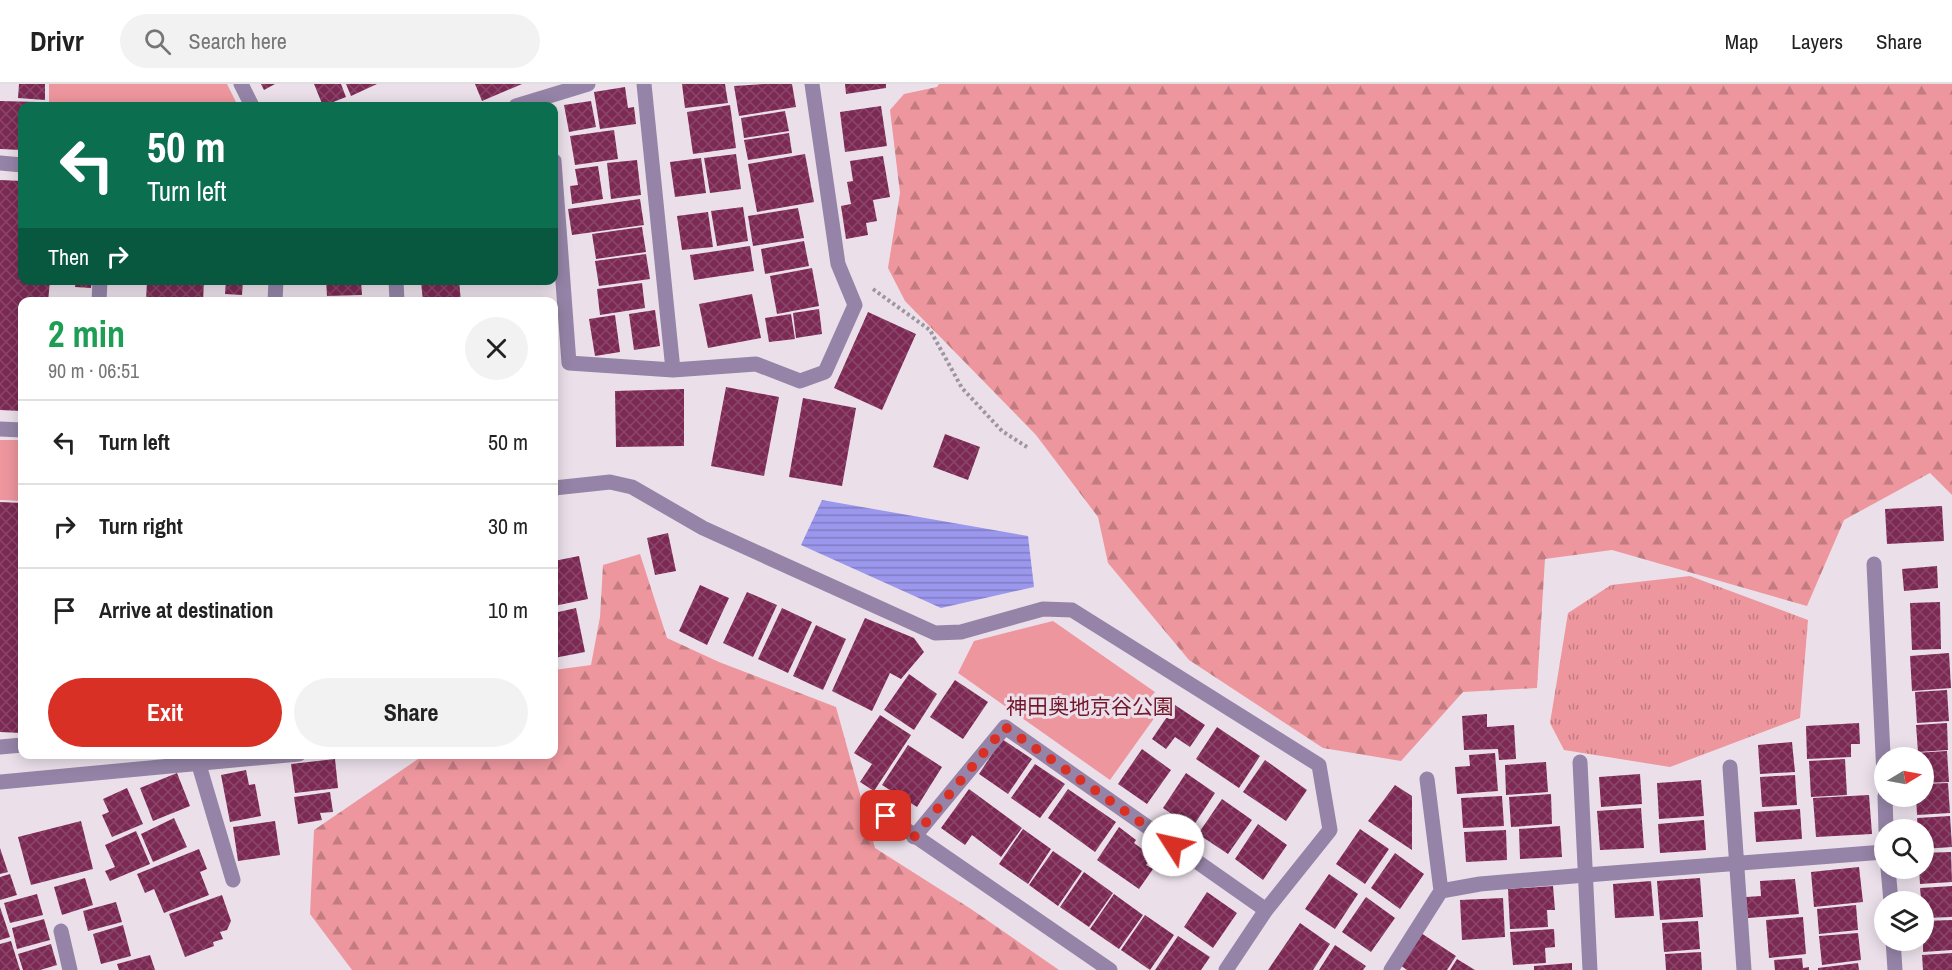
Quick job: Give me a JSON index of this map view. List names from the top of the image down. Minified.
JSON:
{"parks":["神田奥地京谷公園"],"north":"right","page":{"header":"Drivr","search":"Search here","nav":["Map","Layers","Share"],"turn":["50 m","Turn left"],"then":"Then","heading":["2 min","90 m · 06:51"],"list":[{"name":"Turn left","value":"50 m"},{"name":"Turn right","value":"30 m"},{"name":"Arrive at destination","value":"10 m"}],"buttons":["Exit","Share"]}}
